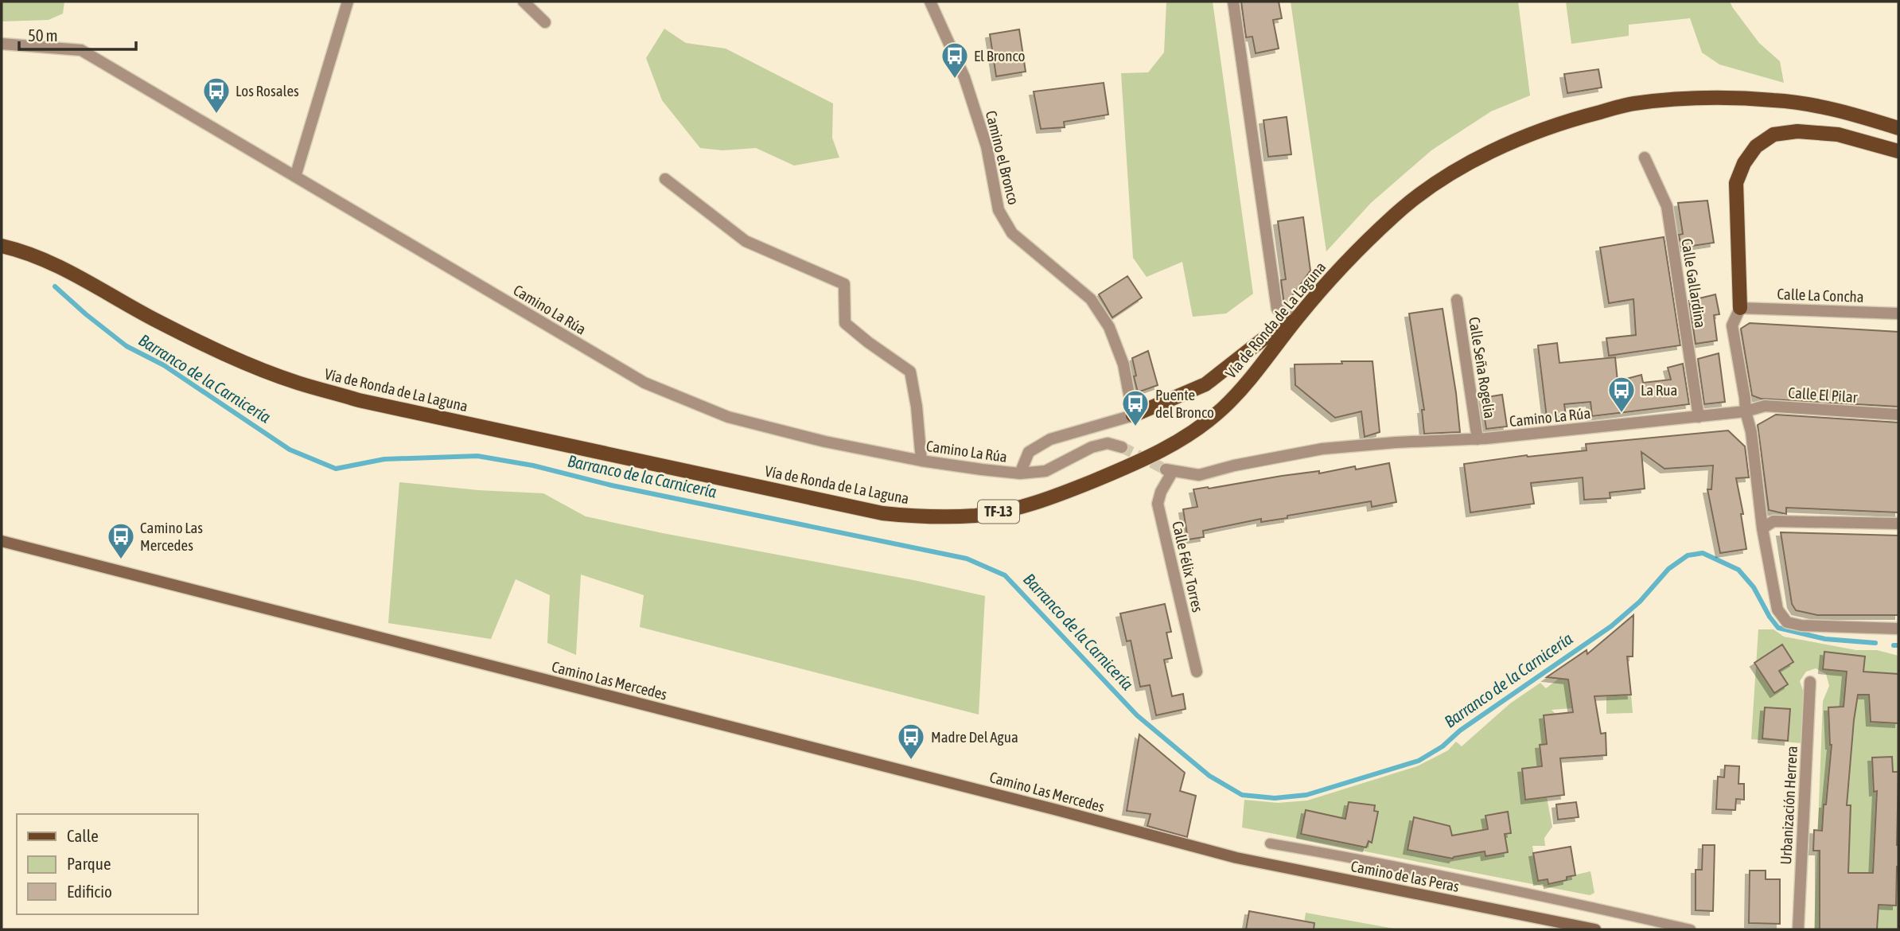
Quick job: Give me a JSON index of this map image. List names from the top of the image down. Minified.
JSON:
{"streets":{"main road":["Vía de Ronda de La Laguna","TF-13","Camino Las Mercedes","Camino de las Peras"],"street":["Camino el Bronco","Calle Gallardina","Calle La Concha","Camino La Rúa","Calle Seña Rogelia","Calle El Pilar","Calle Félix Torres","Urbanización Herrera"]},"crossings":[["Calle Gallardina","Camino La Rúa"],["Camino La Rúa","Calle Seña Rogelia"],["Camino La Rúa","Calle El Pilar"],["Camino La Rúa","Calle Félix Torres"],["Camino Las Mercedes","Camino de las Peras"]],"water":["Barranco de la Carnicería"],"places":{"bus stop":["El Bronco","Los Rosales","La Rua","Puente del Bronco","Camino Las Mercedes","Madre Del Agua"]},"legend":["Calle","Parque","Edificio"],"scale_bar":"50 m"}
